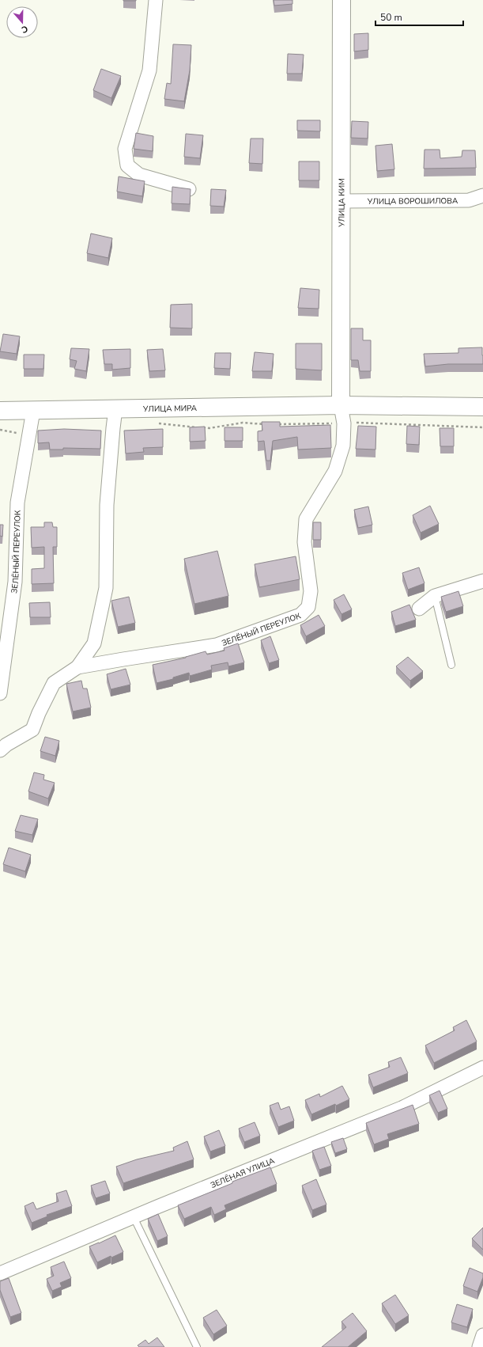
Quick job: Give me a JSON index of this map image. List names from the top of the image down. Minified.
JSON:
{"streets":{"street":["УЛИЦА ВОРОШИЛОВА","УЛИЦА КИМ","УЛИЦА МИРА","ЗЕЛЁНЫЙ ПЕРЕУЛОК","ЗЕЛЁНАЯ УЛИЦА"]},"crossings":[["УЛИЦА ВОРОШИЛОВА","УЛИЦА КИМ"],["УЛИЦА КИМ","УЛИЦА МИРА"],["УЛИЦА КИМ","ЗЕЛЁНЫЙ ПЕРЕУЛОК"],["УЛИЦА МИРА","ЗЕЛЁНЫЙ ПЕРЕУЛОК"]],"scale_bar":"50 m","north":"bottom"}
